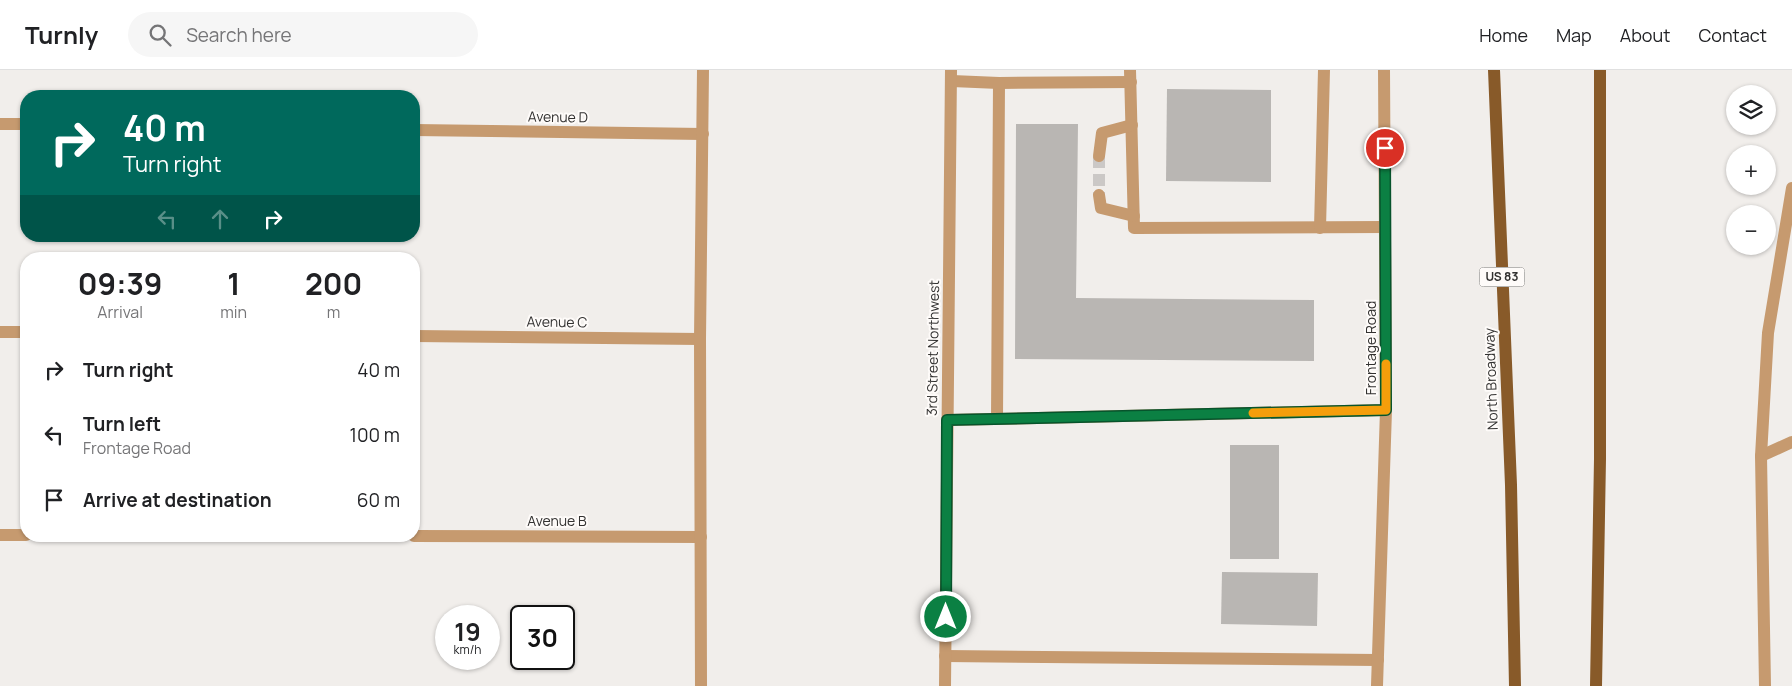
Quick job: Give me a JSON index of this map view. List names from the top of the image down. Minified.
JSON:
{"streets":{"main road":["US 83","North Broadway"],"street":["Avenue D","Avenue C","3rd Street Northwest","Frontage Road","Avenue B"]},"page":{"header":"Turnly","search":"Search here","nav":["Home","Map","About","Contact"],"map_buttons":["+","−"],"turn":["40 m","Turn right"],"eta":["09:39","Arrival","1","min","200","m"],"list":[{"name":"Turn right","value":"40 m"},{"name":"Turn left","note":"Frontage Road","value":"100 m"},{"name":"Arrive at destination","value":"60 m"}],"speed":"19 km/h","limit":"30"}}
